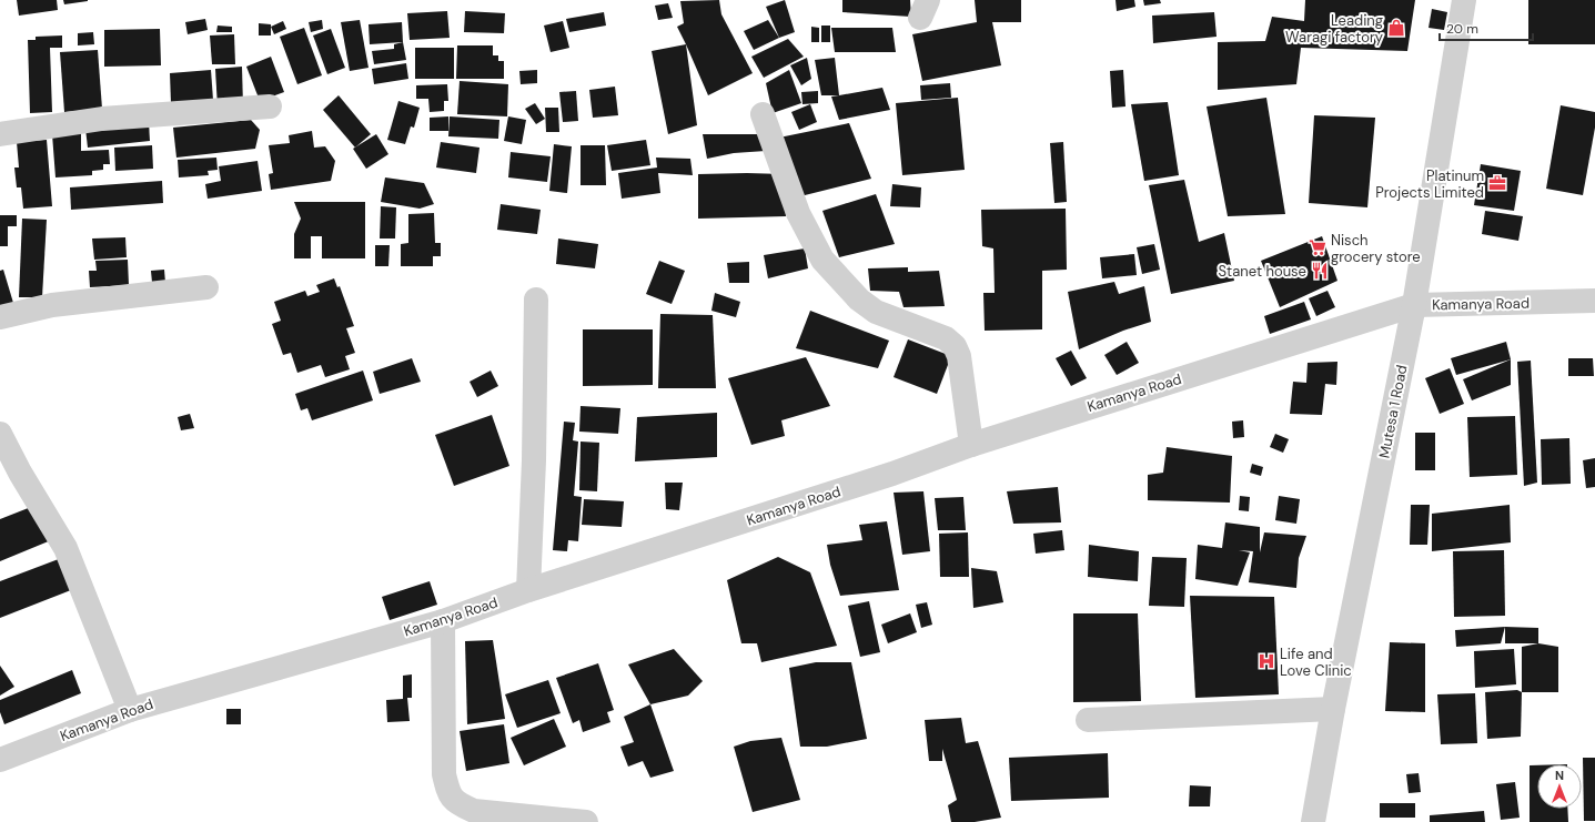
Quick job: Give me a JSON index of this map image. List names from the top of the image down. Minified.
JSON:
{"streets":{"street":["Kamanya Road","Mutesa 1 Road"]},"crossings":[["Kamanya Road","Mutesa 1 Road"]],"places":{"shop":["Leading Waragi factory"],"office":["Platinum Projects Limited"],"supermarket":["Nisch grocery store"],"restaurant":["Stanet house"],"hospital":["Life and Love Clinic"]},"scale_bar":"20 m","north":"top"}
